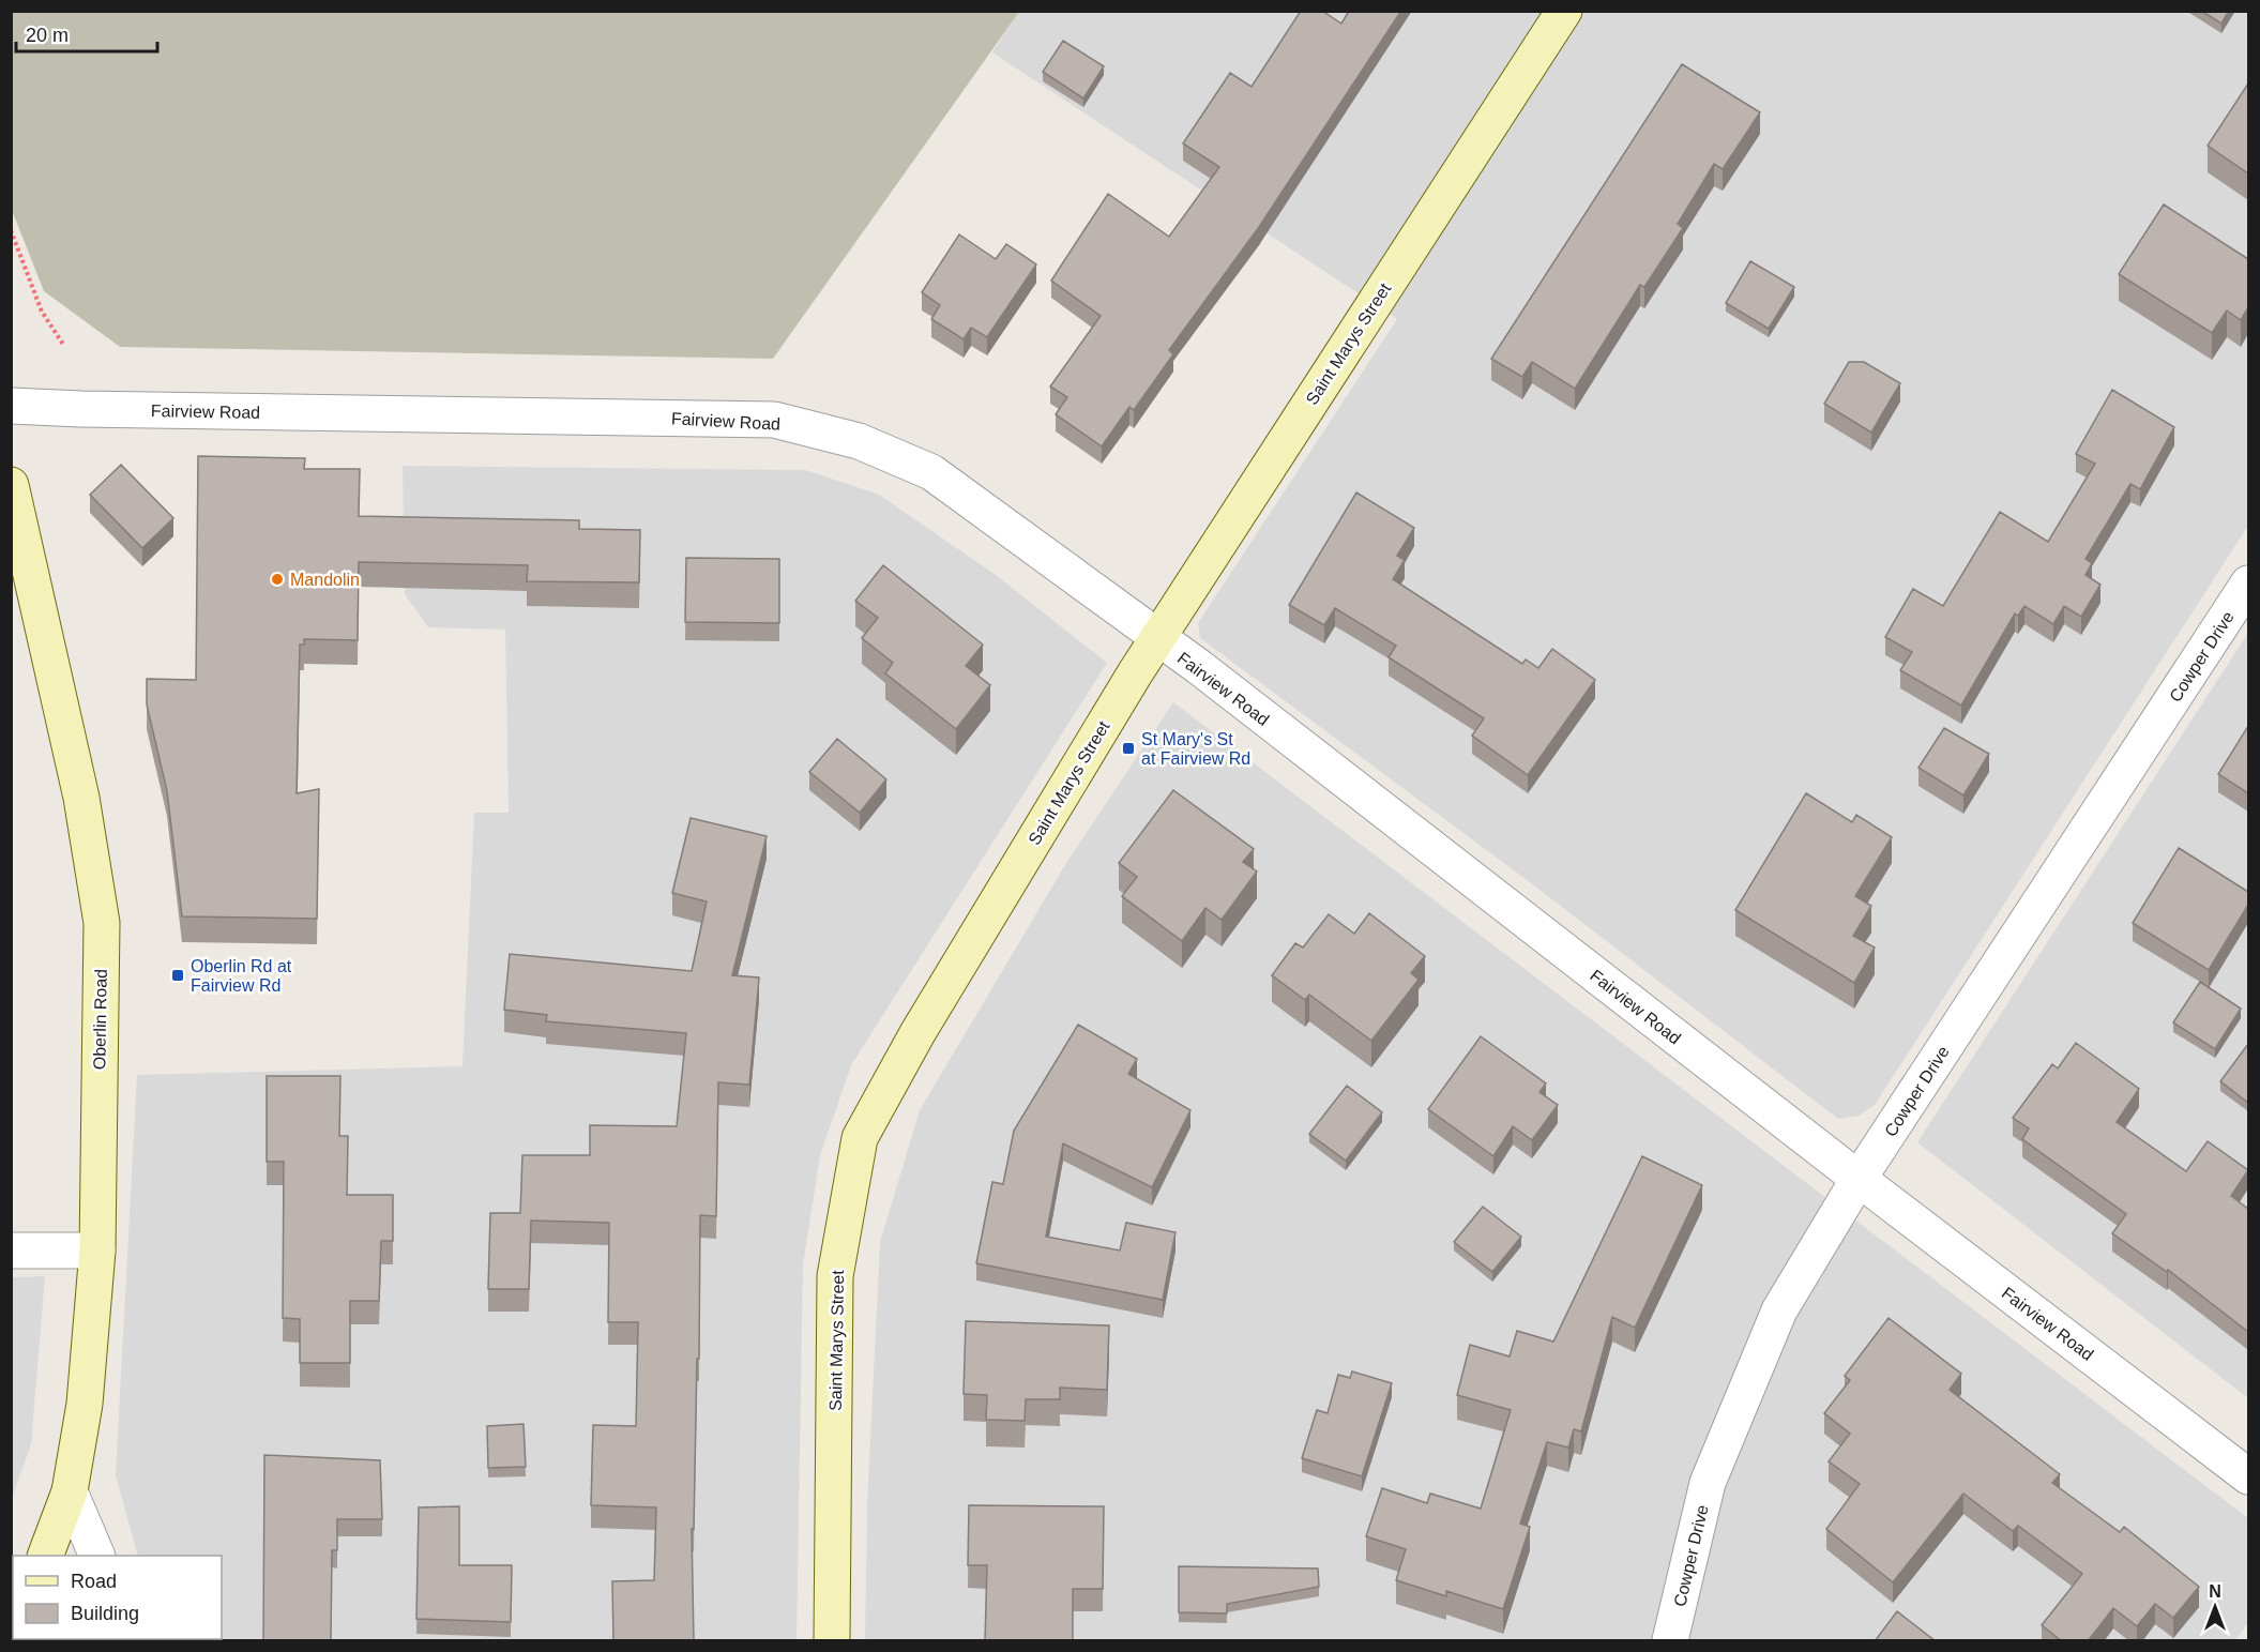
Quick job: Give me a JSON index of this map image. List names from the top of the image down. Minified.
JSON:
{"streets":{"main road":["Saint Marys Street","Oberlin Road"],"street":["Fairview Road","Cowper Drive"]},"crossings":[["Saint Marys Street","Fairview Road"],["Fairview Road","Cowper Drive"]],"places":{"other":["Mandolin"],"transit":["St Mary's St at Fairview Rd","Oberlin Rd at Fairview Rd"]},"legend":["Road","Building"],"scale_bar":"20 m","north":"top"}
